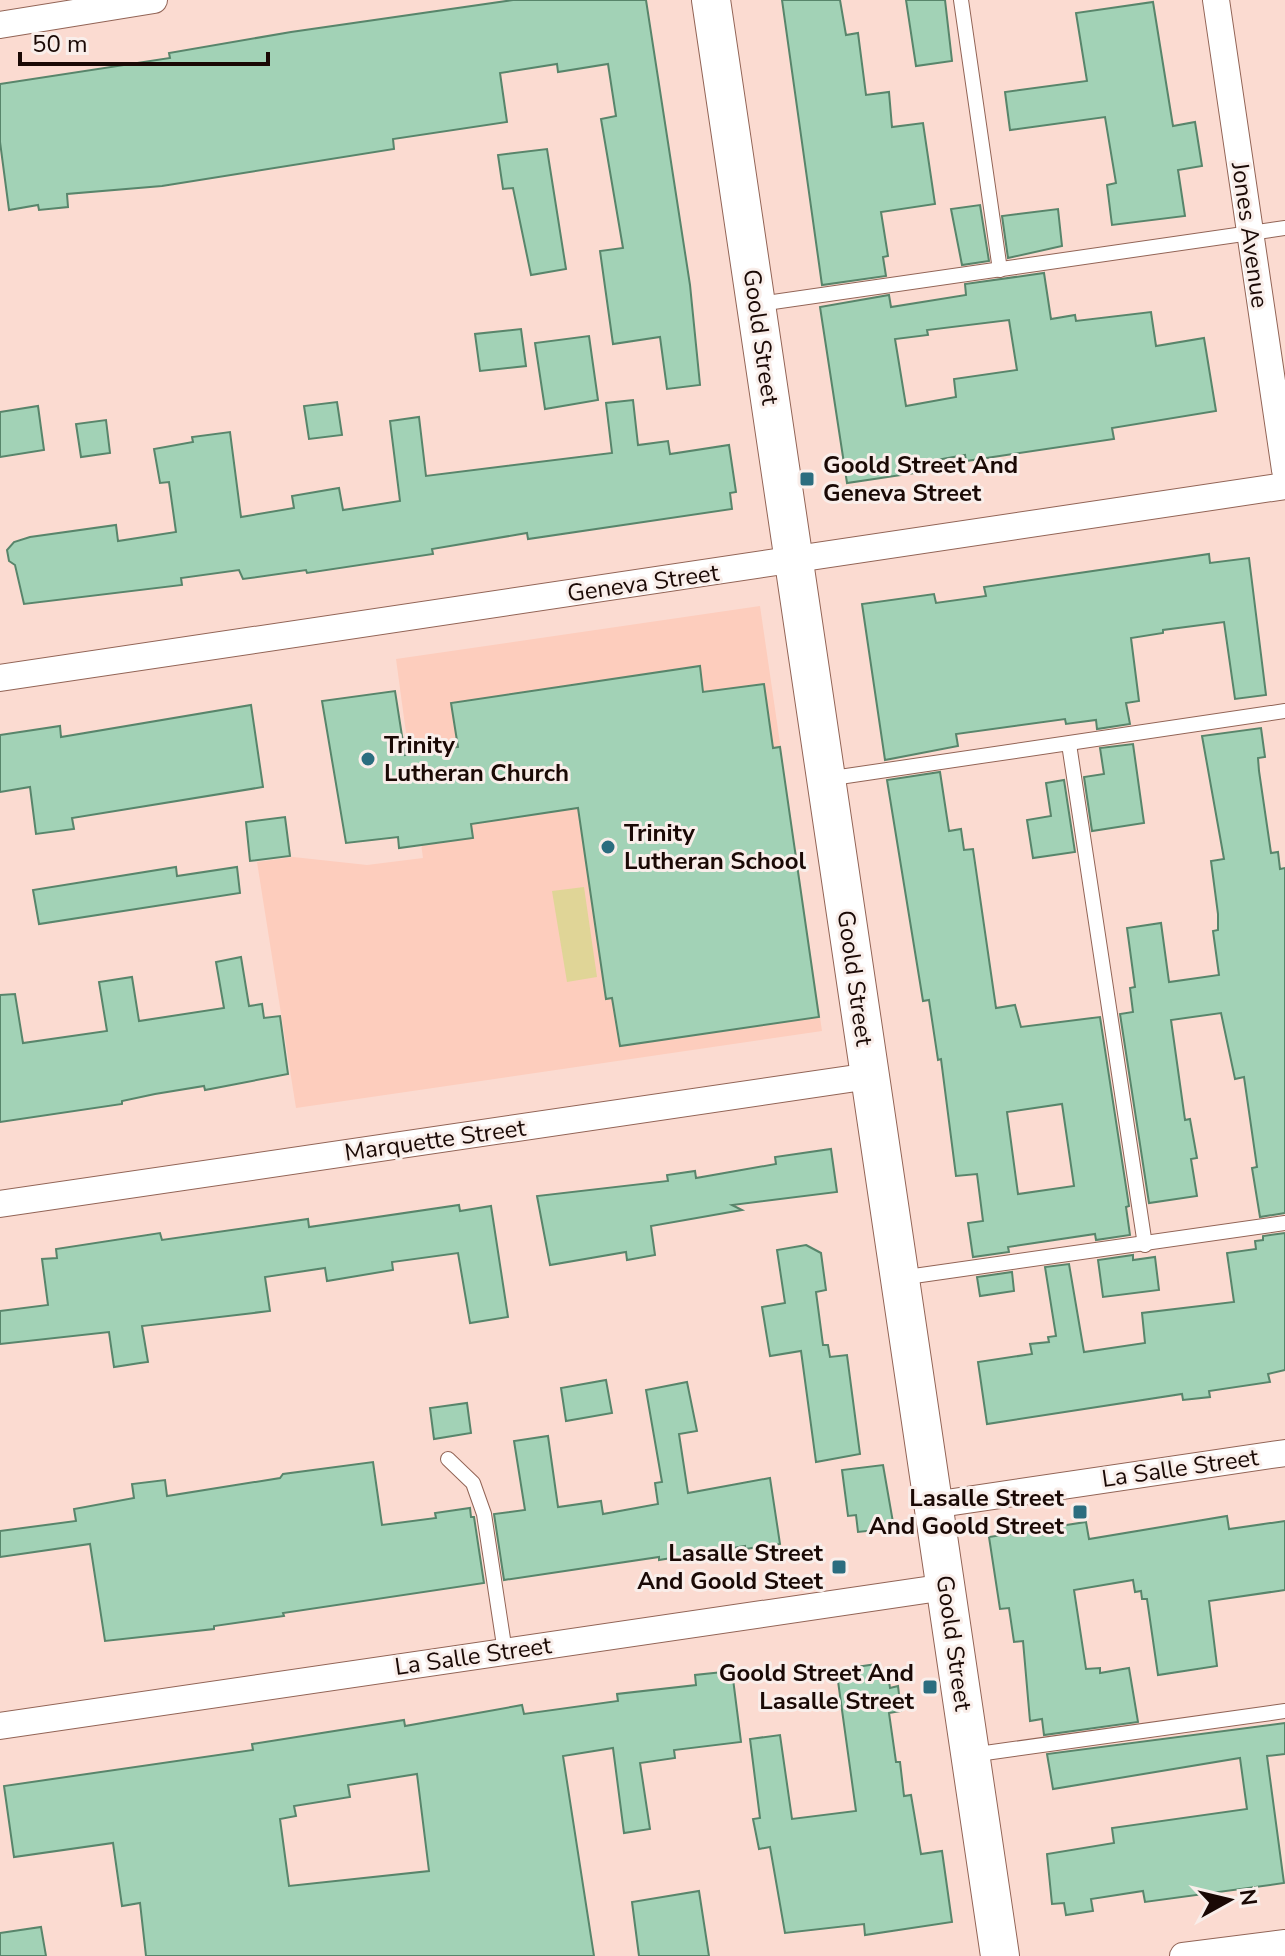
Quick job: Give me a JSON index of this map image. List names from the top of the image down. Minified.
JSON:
{"streets":{"street":["Jones Avenue","Goold Street","Geneva Street","Marquette Street","La Salle Street"]},"crossings":[["Goold Street","Geneva Street"],["Goold Street","Marquette Street"],["Goold Street","La Salle Street"]],"places":{"transit":["Goold Street And Geneva Street","Lasalle Street And Goold Street","Lasalle Street And Goold Steet","Goold Street And Lasalle Street"],"other":["Trinity Lutheran Church","Trinity Lutheran School"]},"scale_bar":"50 m","north":"right"}
